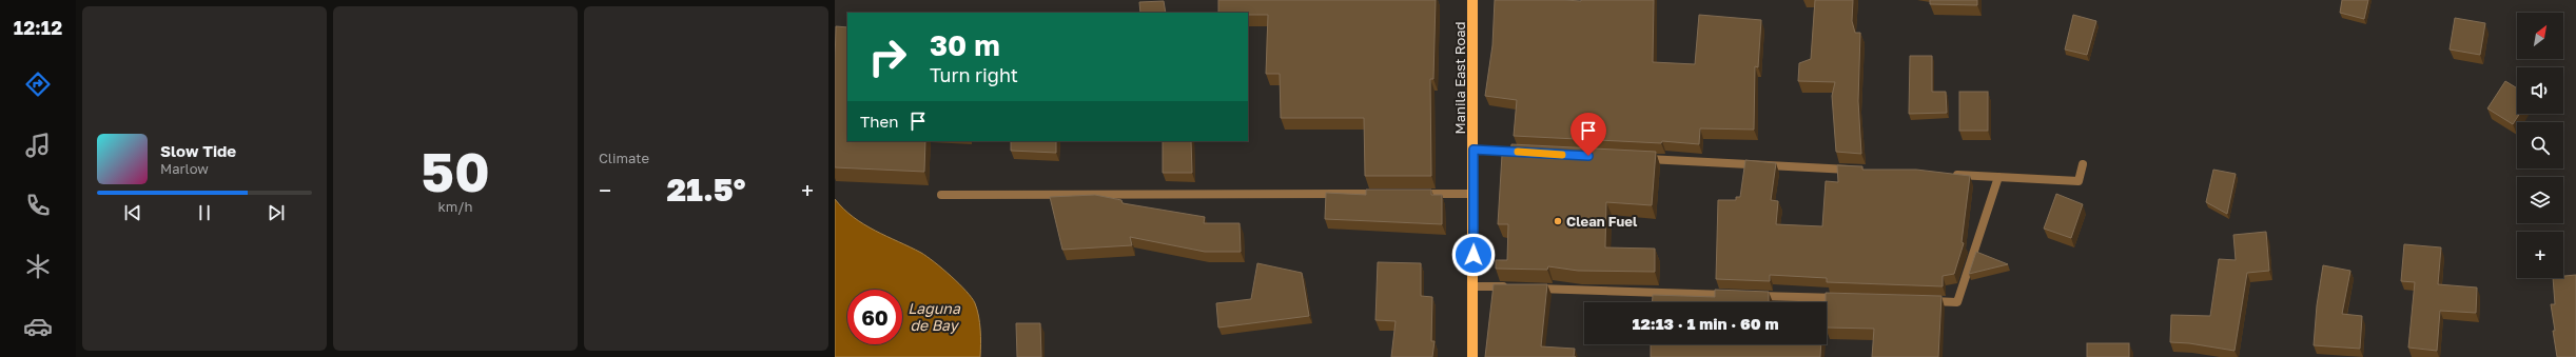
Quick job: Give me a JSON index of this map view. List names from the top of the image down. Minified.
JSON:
{"streets":{"main road":["Manila East Road"]},"water":["Laguna de Bay"],"places":["Clean Fuel"],"north":"top right","page":{"tabs":"12:12","tile":[["50","km/h"],"Climate"],"map_buttons":"+","turn":["30 m","Turn right"],"then":"Then","song":["Slow Tide","Marlow"],"heat":["−","21.5°","+"],"limit":"60","trip":"12:13 · 1 min · 60 m"}}
